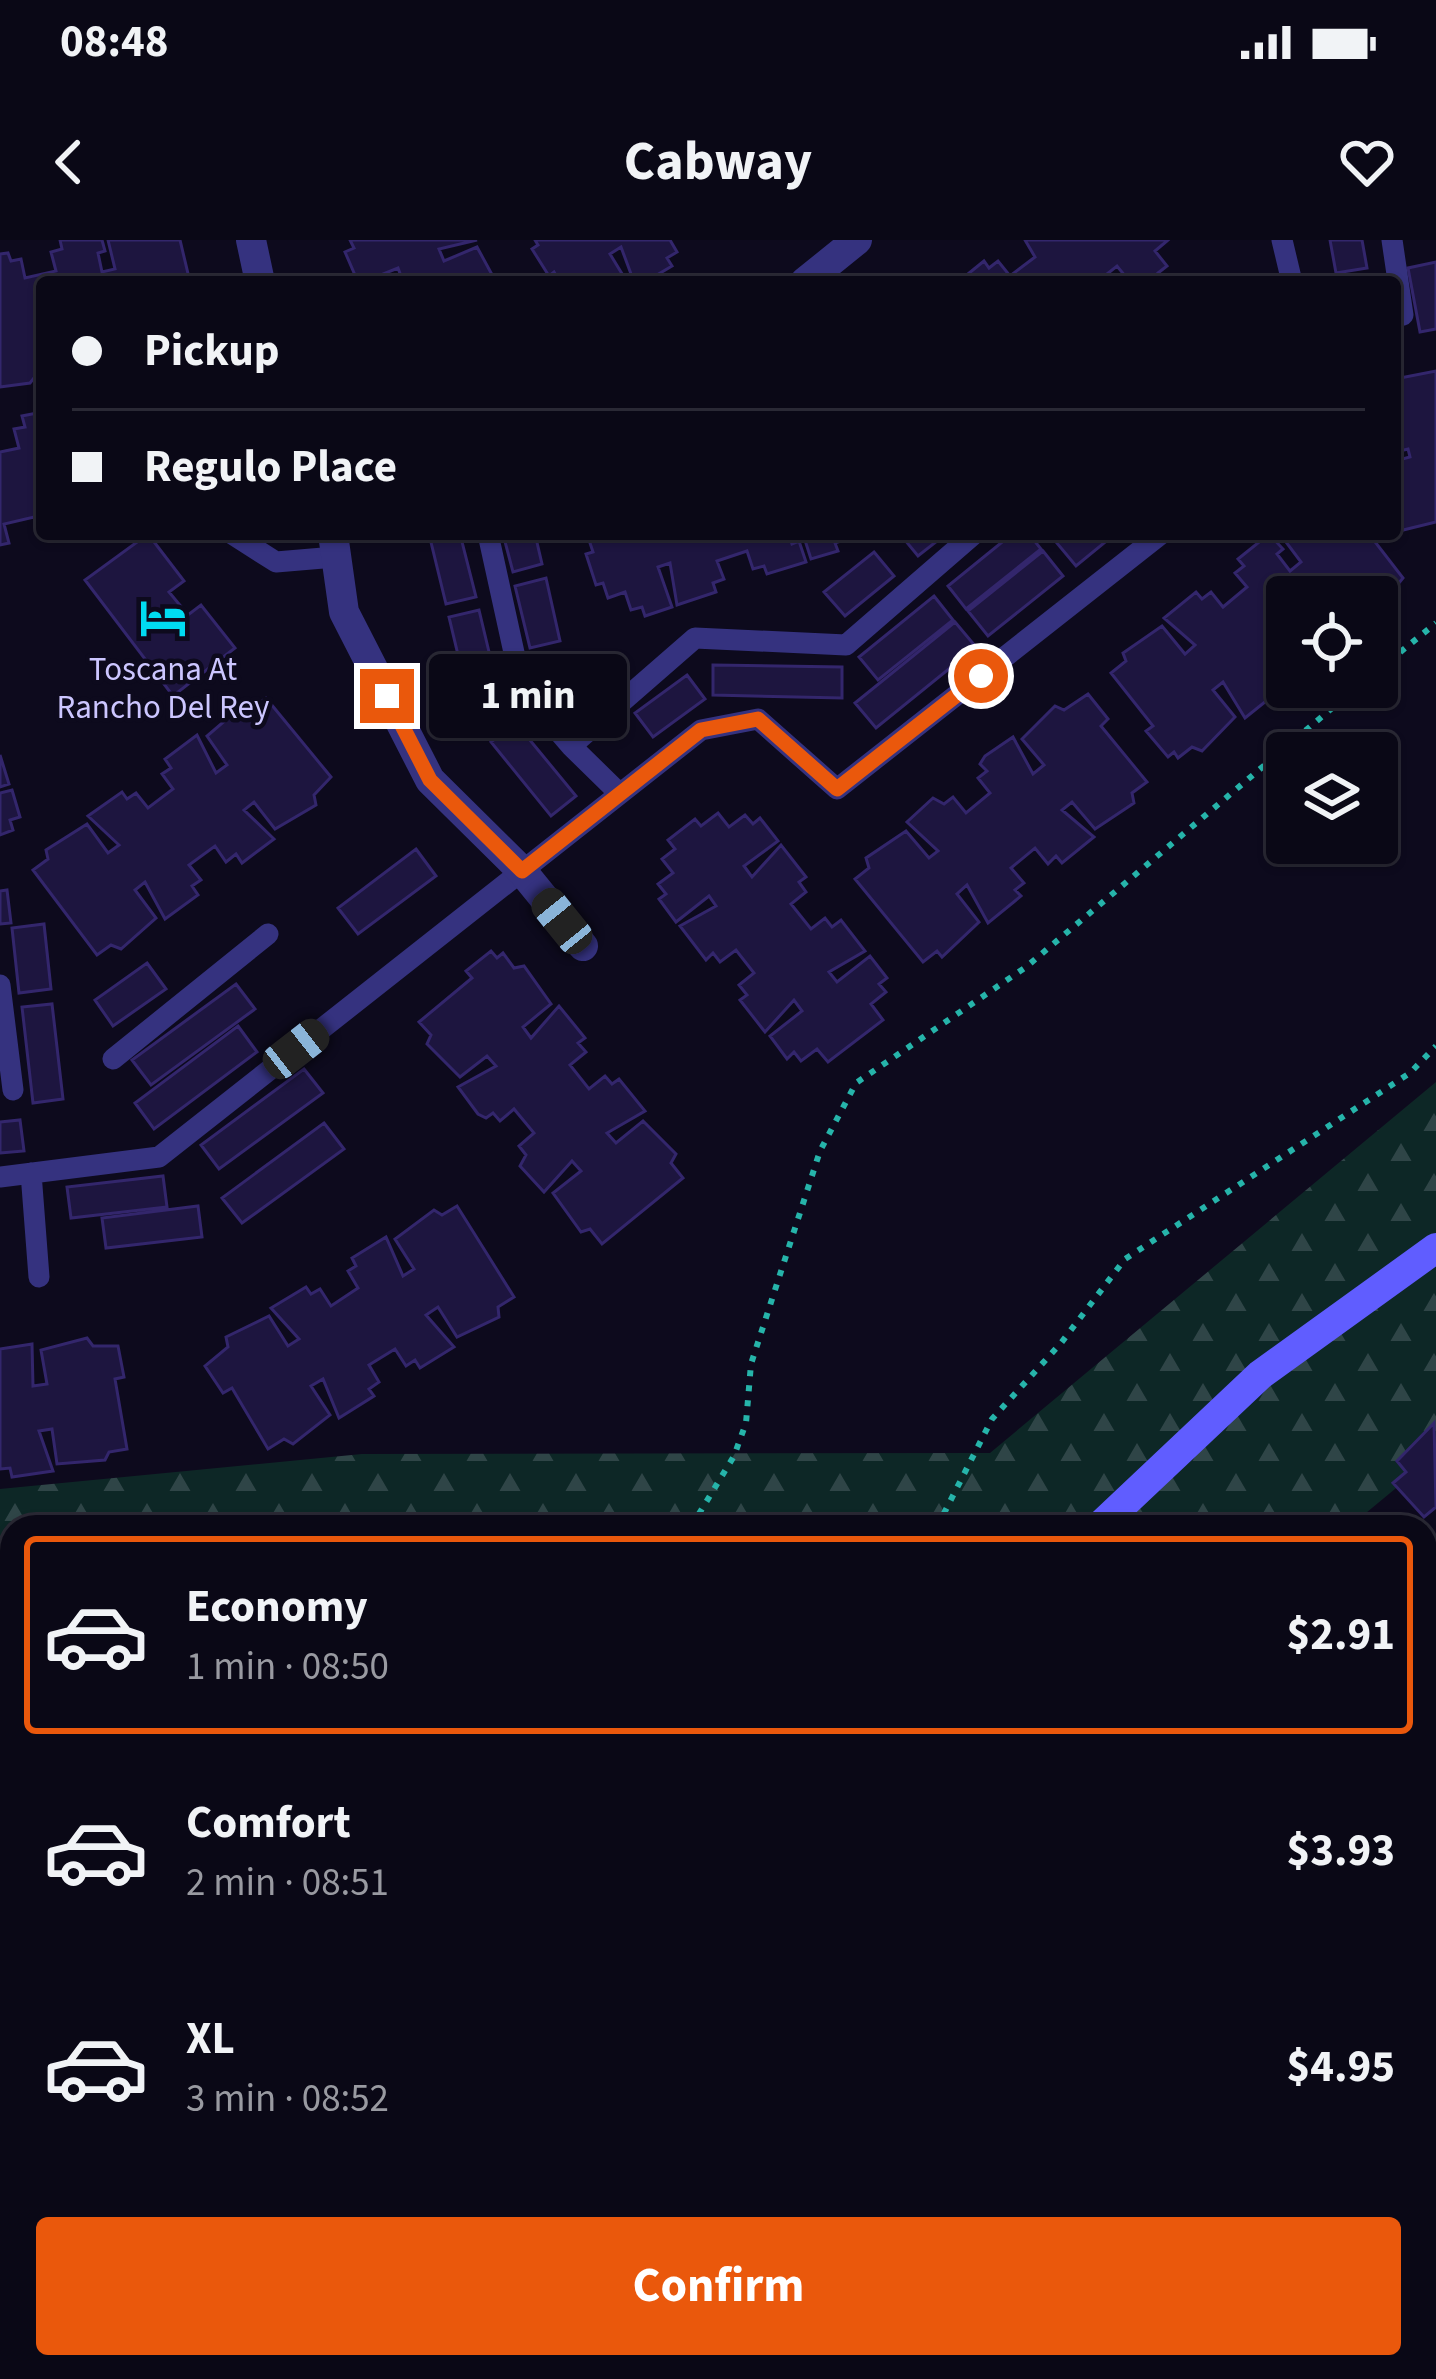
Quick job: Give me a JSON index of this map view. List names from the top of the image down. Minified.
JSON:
{"places":{"hotel":["Toscana At Rancho Del Rey"]},"page":{"status":"08:48","header":"Cabway","banner":["Pickup","Regulo Place"],"bubble":"1 min","list":[{"name":"Economy","note":"1 min · 08:50","value":"$2.91"},{"name":"Comfort","note":"2 min · 08:51","value":"$3.93"},{"name":"XL","note":"3 min · 08:52","value":"$4.95"}],"buttons":"Confirm"}}
